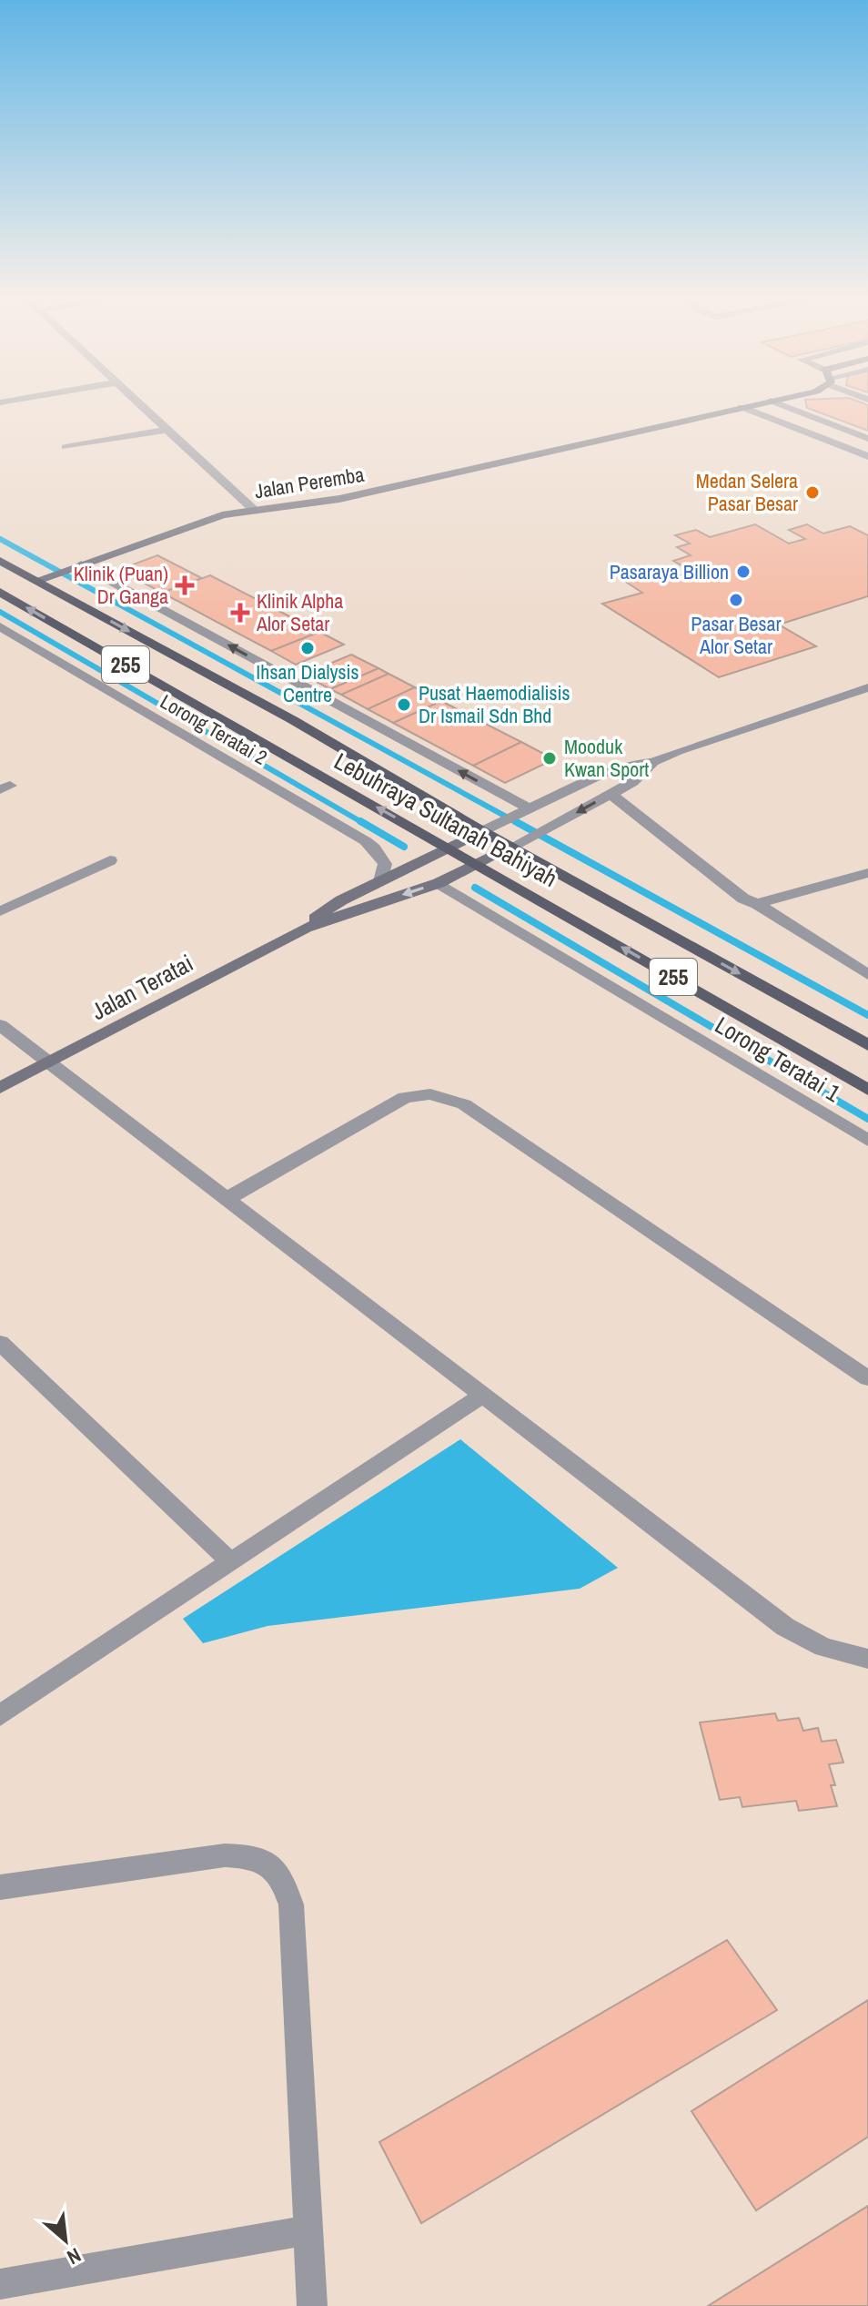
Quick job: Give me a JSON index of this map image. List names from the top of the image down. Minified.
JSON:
{"streets":{"main road":["255","Lebuhraya Sultanah Bahiyah"],"street":["Jalan Peremba","Lorong Teratai 2","Jalan Teratai","Lorong Teratai 1"]},"crossings":[["Jalan Peremba","Lebuhraya Sultanah Bahiyah"],["Lorong Teratai 2","Jalan Teratai"],["Lebuhraya Sultanah Bahiyah","Jalan Teratai"],["Jalan Teratai","Lorong Teratai 1"]],"places":{"other":["Medan Selera Pasar Besar","Pasaraya Billion","Pasar Besar Alor Setar","Ihsan Dialysis Centre","Pusat Haemodialisis Dr Ismail Sdn Bhd","Mooduk Kwan Sport"],"health":["Klinik (Puan) Dr Ganga","Klinik Alpha Alor Setar"]},"north":"bottom right"}
